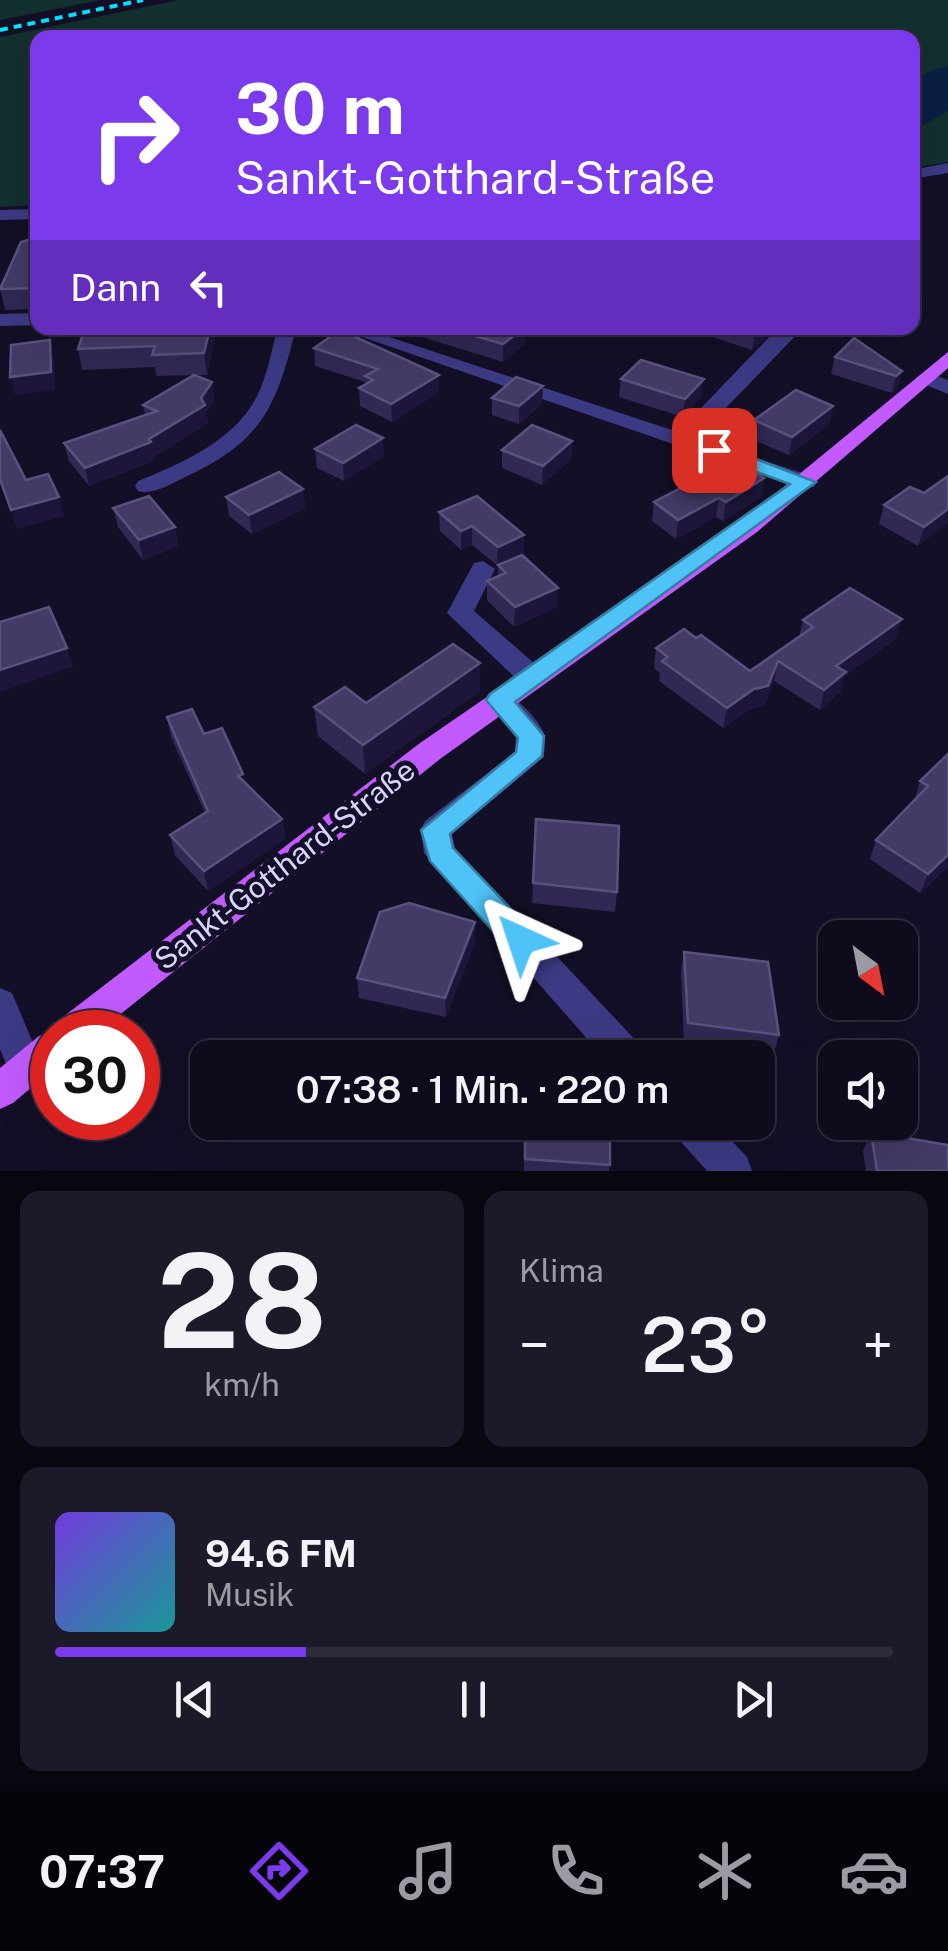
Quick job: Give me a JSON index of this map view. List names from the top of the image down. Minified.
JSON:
{"streets":{"main road":["Sankt-Gotthard-Straße"]},"north":"bottom right","page":{"turn":["30 m","Sankt-Gotthard-Straße"],"then":"Dann","limit":"30","trip":"07:38 · 1 Min. · 220 m","tile":[["28","km/h"],"Klima"],"heat":["−","23°","+"],"song":["94.6 FM","Musik"],"tabs":"07:37"}}
